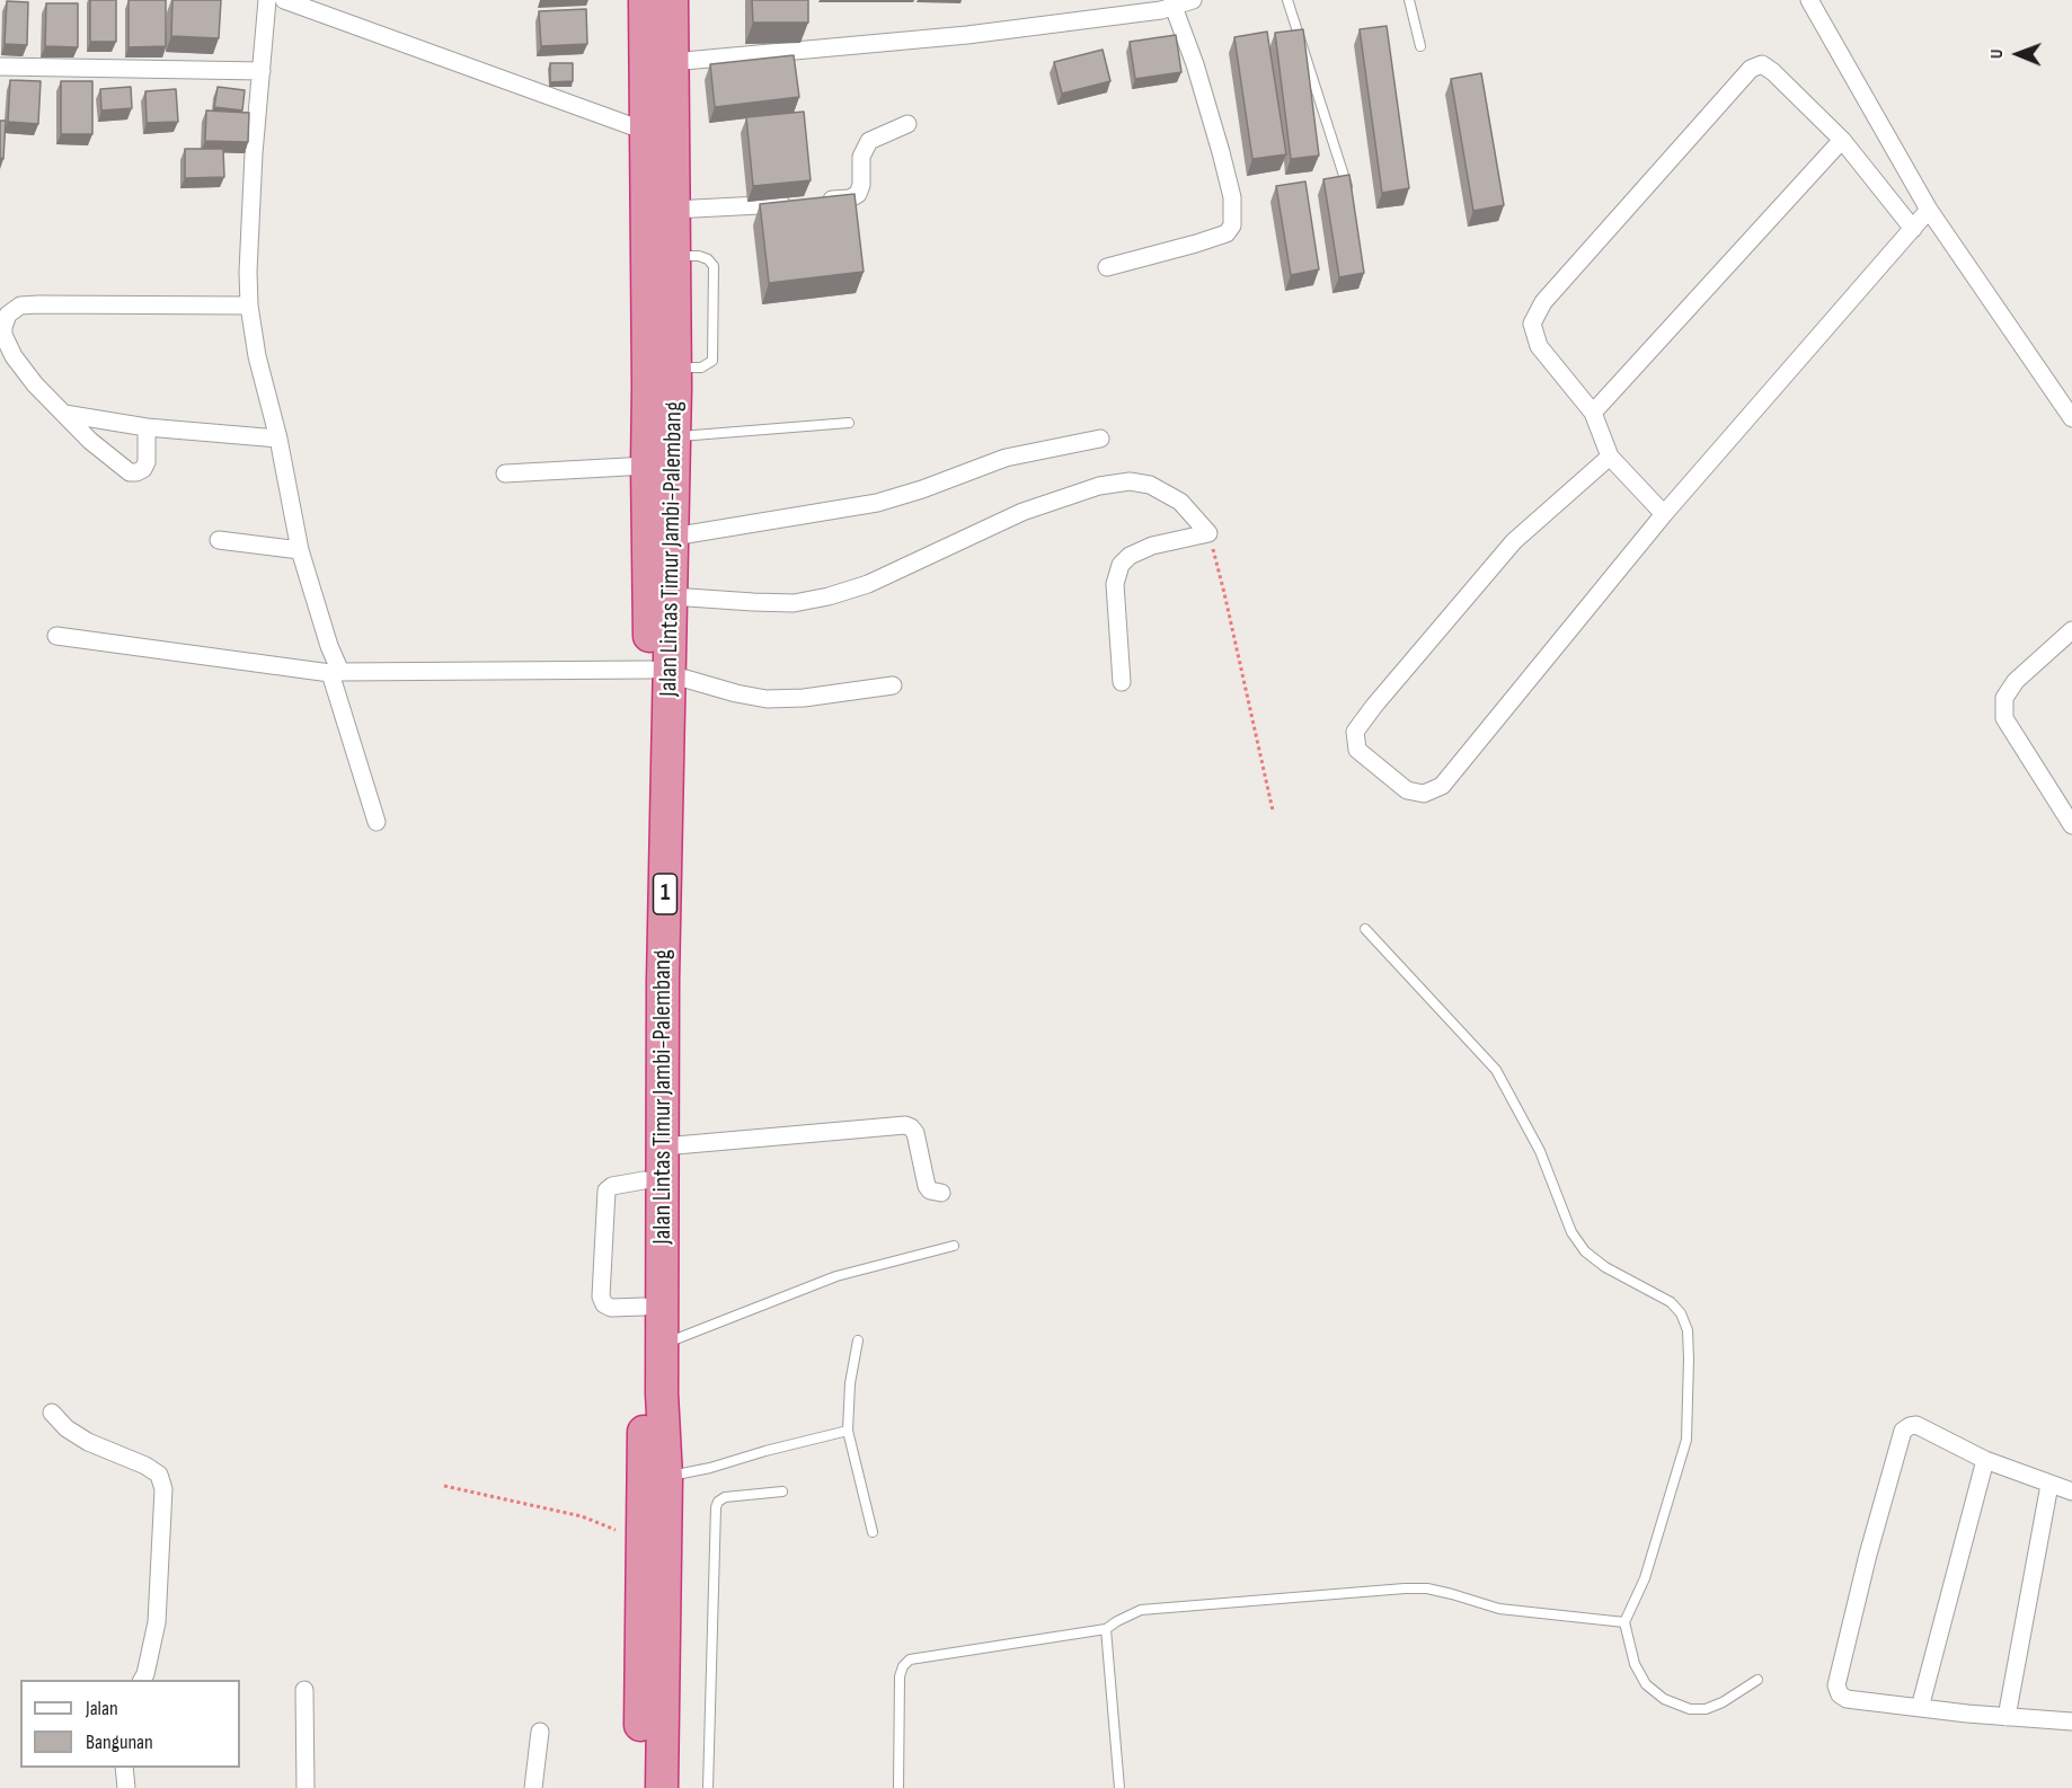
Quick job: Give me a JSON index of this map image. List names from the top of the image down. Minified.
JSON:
{"streets":{"highway":["Jalan Lintas Timur Jambi-Palembang","1"]},"legend":["Jalan","Bangunan"],"north":"left"}
